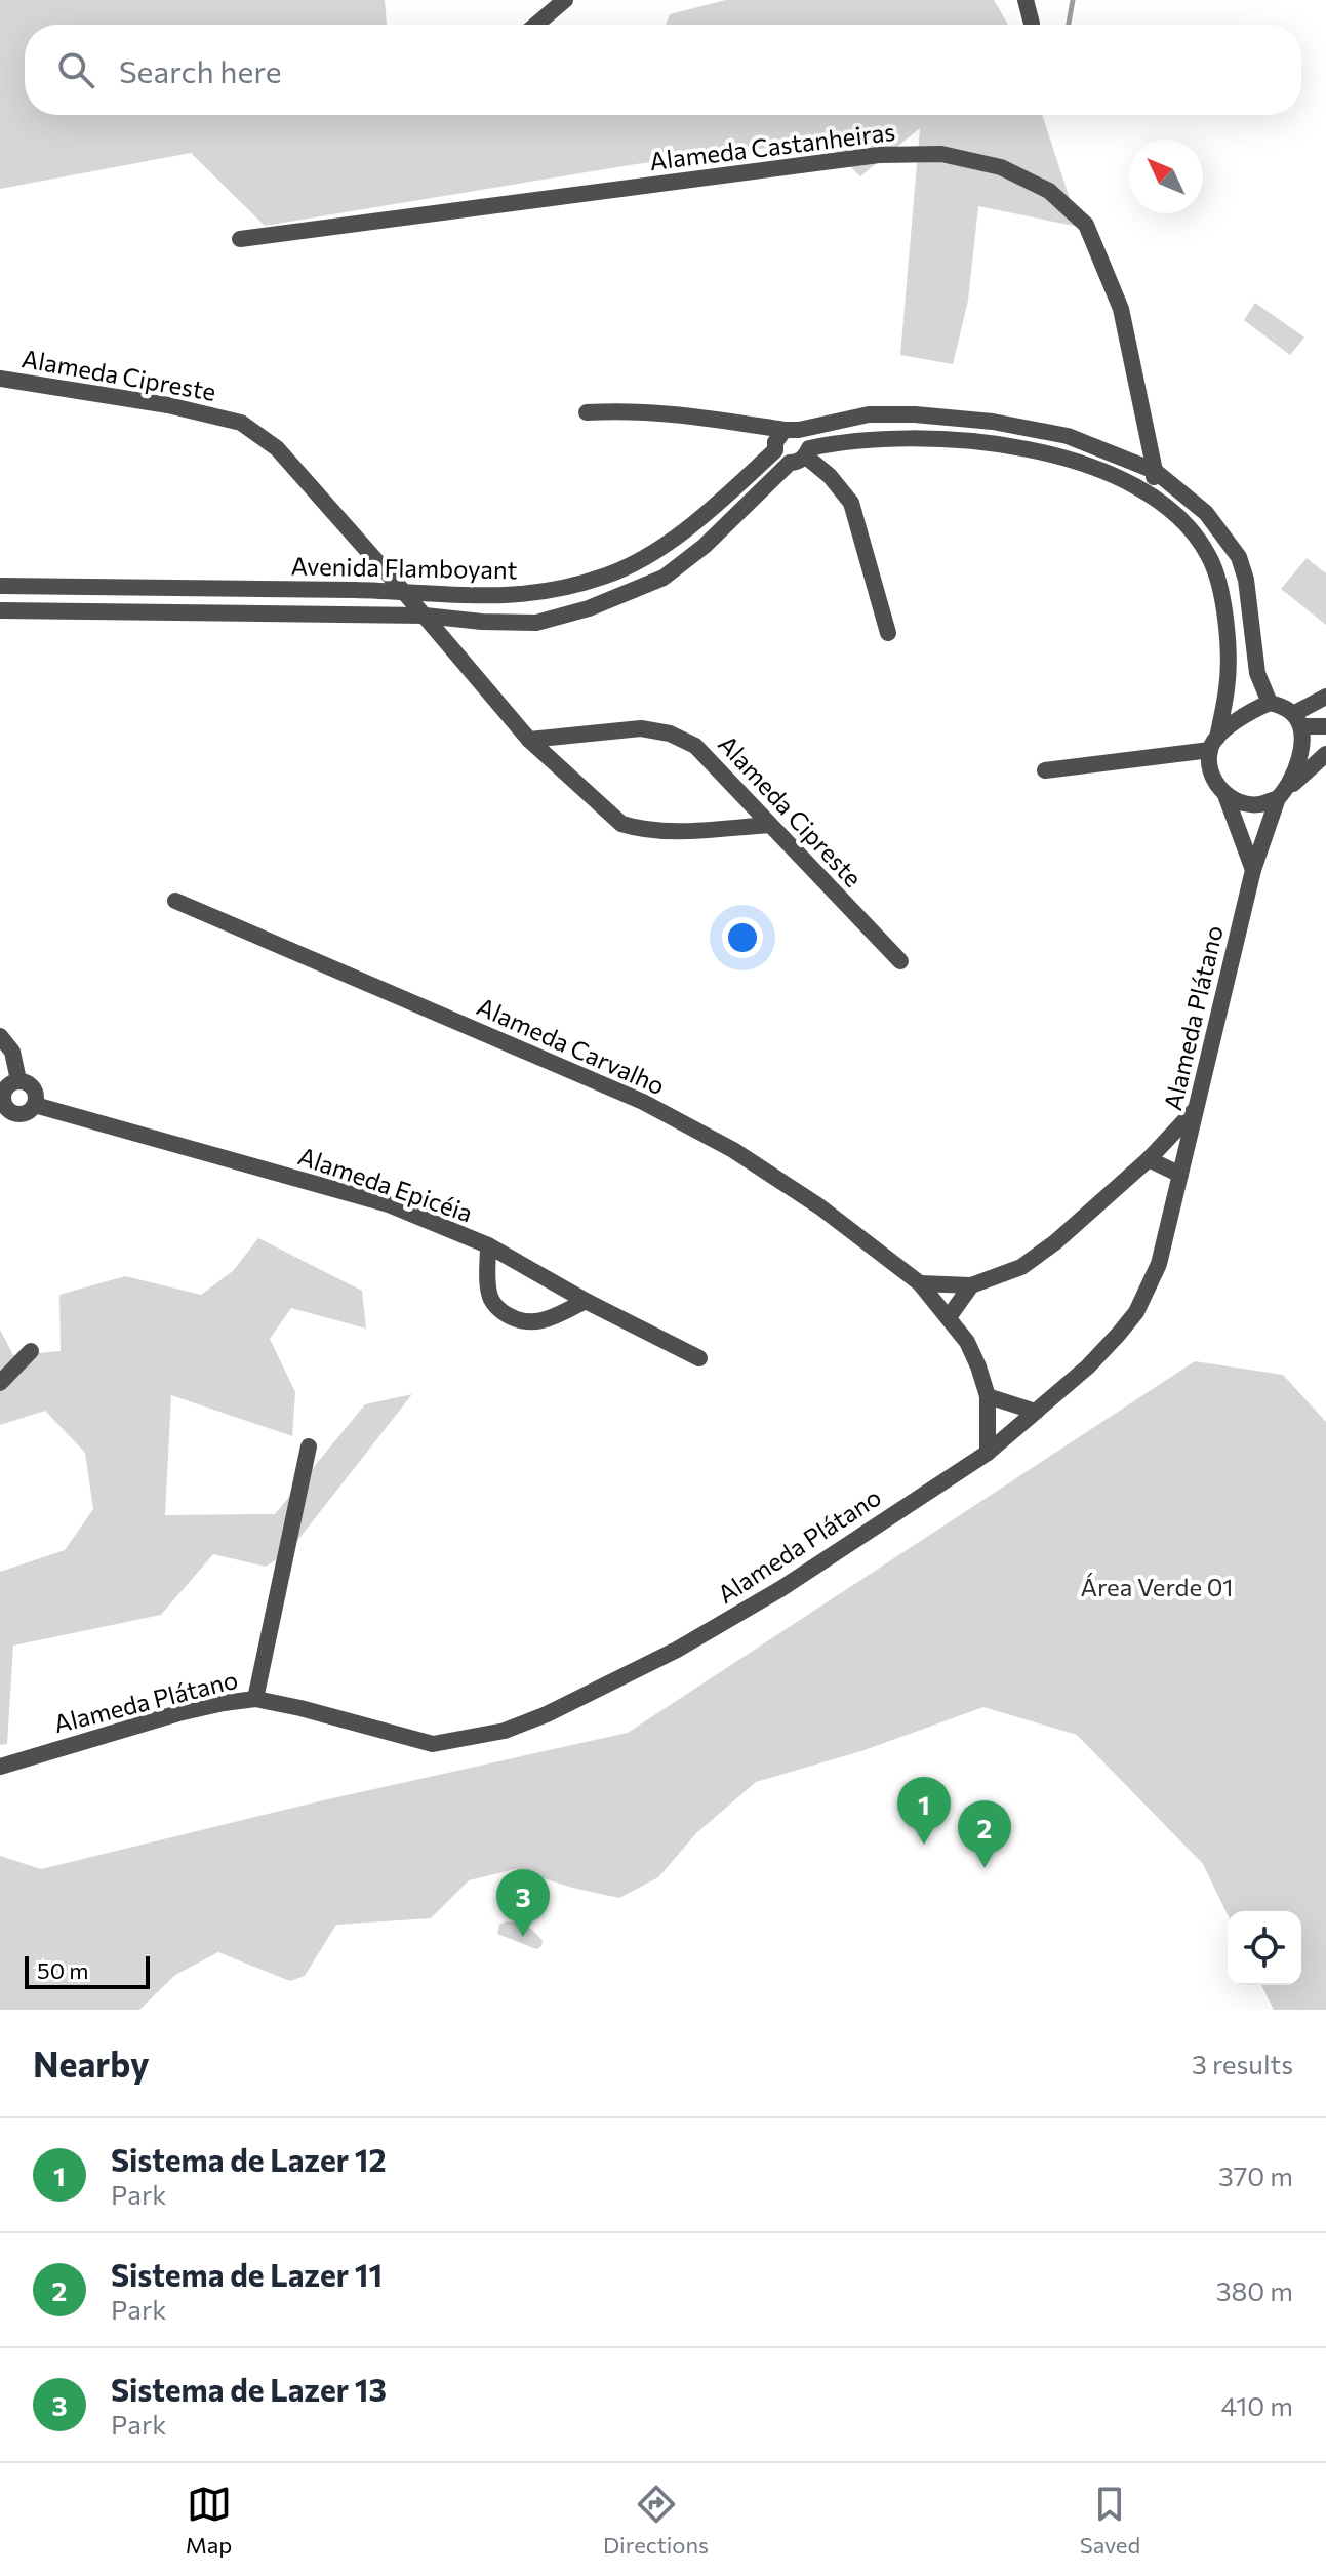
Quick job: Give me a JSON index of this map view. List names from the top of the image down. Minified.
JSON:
{"streets":{"street":["Alameda Castanheiras","Alameda Cipreste","Avenida Flamboyant","Alameda Plátano","Alameda Carvalho","Alameda Epicéia"]},"crossings":[["Alameda Cipreste","Avenida Flamboyant"],["Alameda Plátano","Alameda Carvalho"]],"parks":["Área Verde 01"],"scale_bar":"50 m","north":"top left","page":{"search":"Search here","pins":["1","2","3"],"scale":"50 m","heading":["Nearby","3 results"],"list":[{"mark":"1","name":"Sistema de Lazer 12","note":"Park","value":"370 m"},{"mark":"2","name":"Sistema de Lazer 11","note":"Park","value":"380 m"},{"mark":"3","name":"Sistema de Lazer 13","note":"Park","value":"410 m"}],"nav":["Map","Directions","Saved"]}}
